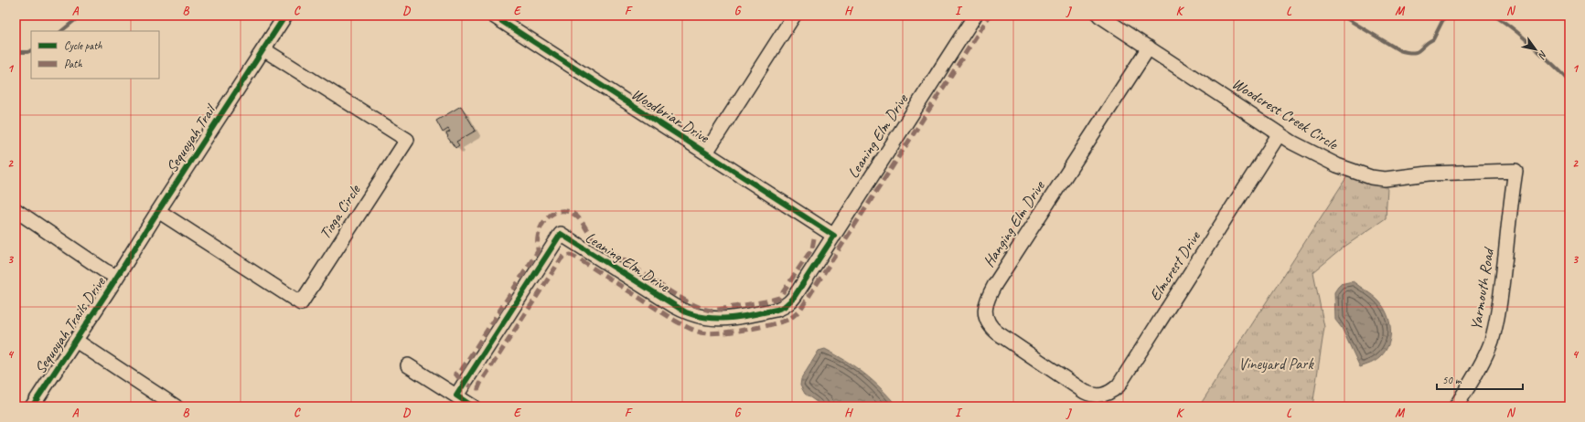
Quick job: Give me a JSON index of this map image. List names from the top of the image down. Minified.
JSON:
{"streets":{"street":["Woodcrest Creek Circle","Woodbriar Drive","Leaning Elm Drive","Sequoyah Trail","Tioga Circle","Hanging Elm Drive","Elmcrest Drive","Yarmouth Road","Sequoyah Trails Drive"]},"crossings":[["Woodcrest Creek Circle","Hanging Elm Drive"],["Woodcrest Creek Circle","Elmcrest Drive"],["Woodcrest Creek Circle","Yarmouth Road"],["Woodbriar Drive","Leaning Elm Drive"],["Sequoyah Trail","Tioga Circle"],["Sequoyah Trail","Sequoyah Trails Drive"],["Hanging Elm Drive","Elmcrest Drive"]],"parks":["Vineyard Park"],"legend":["Cycle path","Path"],"scale_bar":"50 m","north":"bottom right","grid":{"columns":["A","B","C","D","E","F","G","H","I","J","K","L","M","N"],"rows":["1","2","3","4"]}}
